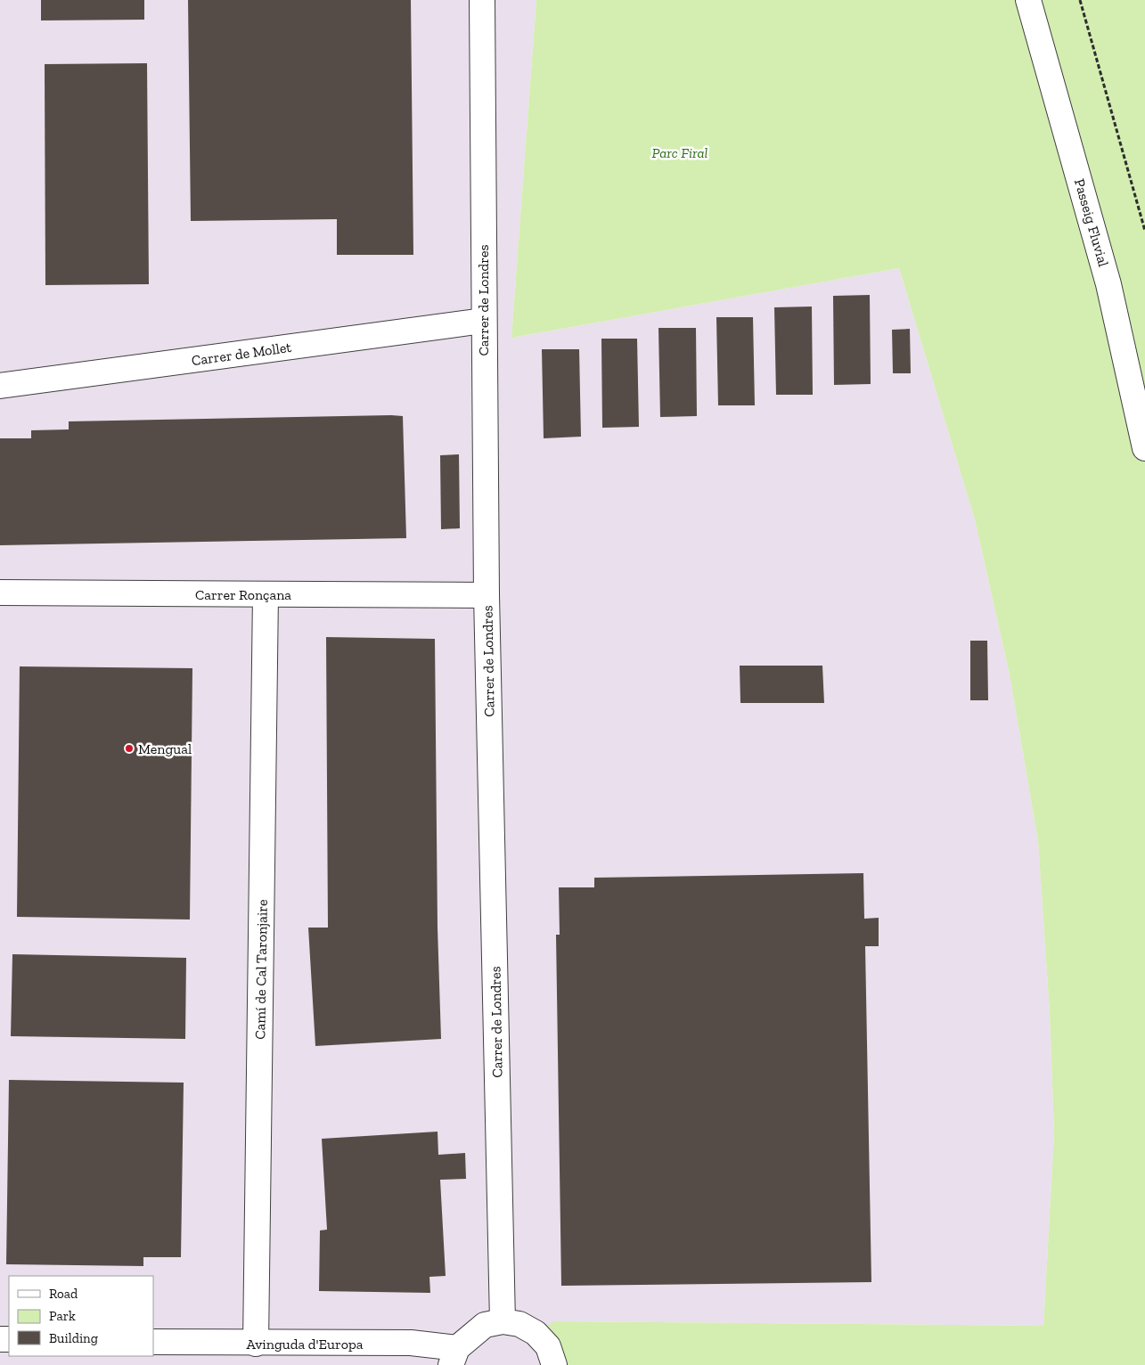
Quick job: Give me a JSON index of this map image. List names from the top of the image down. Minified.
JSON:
{"streets":{"street":["Passeig Fluvial","Carrer de Londres","Carrer de Mollet","Carrer Ronçana","Camí de Cal Taronjaire","Avinguda d'Europa"]},"crossings":[["Carrer de Londres","Carrer de Mollet"],["Carrer de Londres","Carrer Ronçana"],["Carrer Ronçana","Camí de Cal Taronjaire"],["Camí de Cal Taronjaire","Avinguda d'Europa"]],"parks":["Parc Firal"],"places":["Mengual"],"legend":["Road","Park","Building"]}
